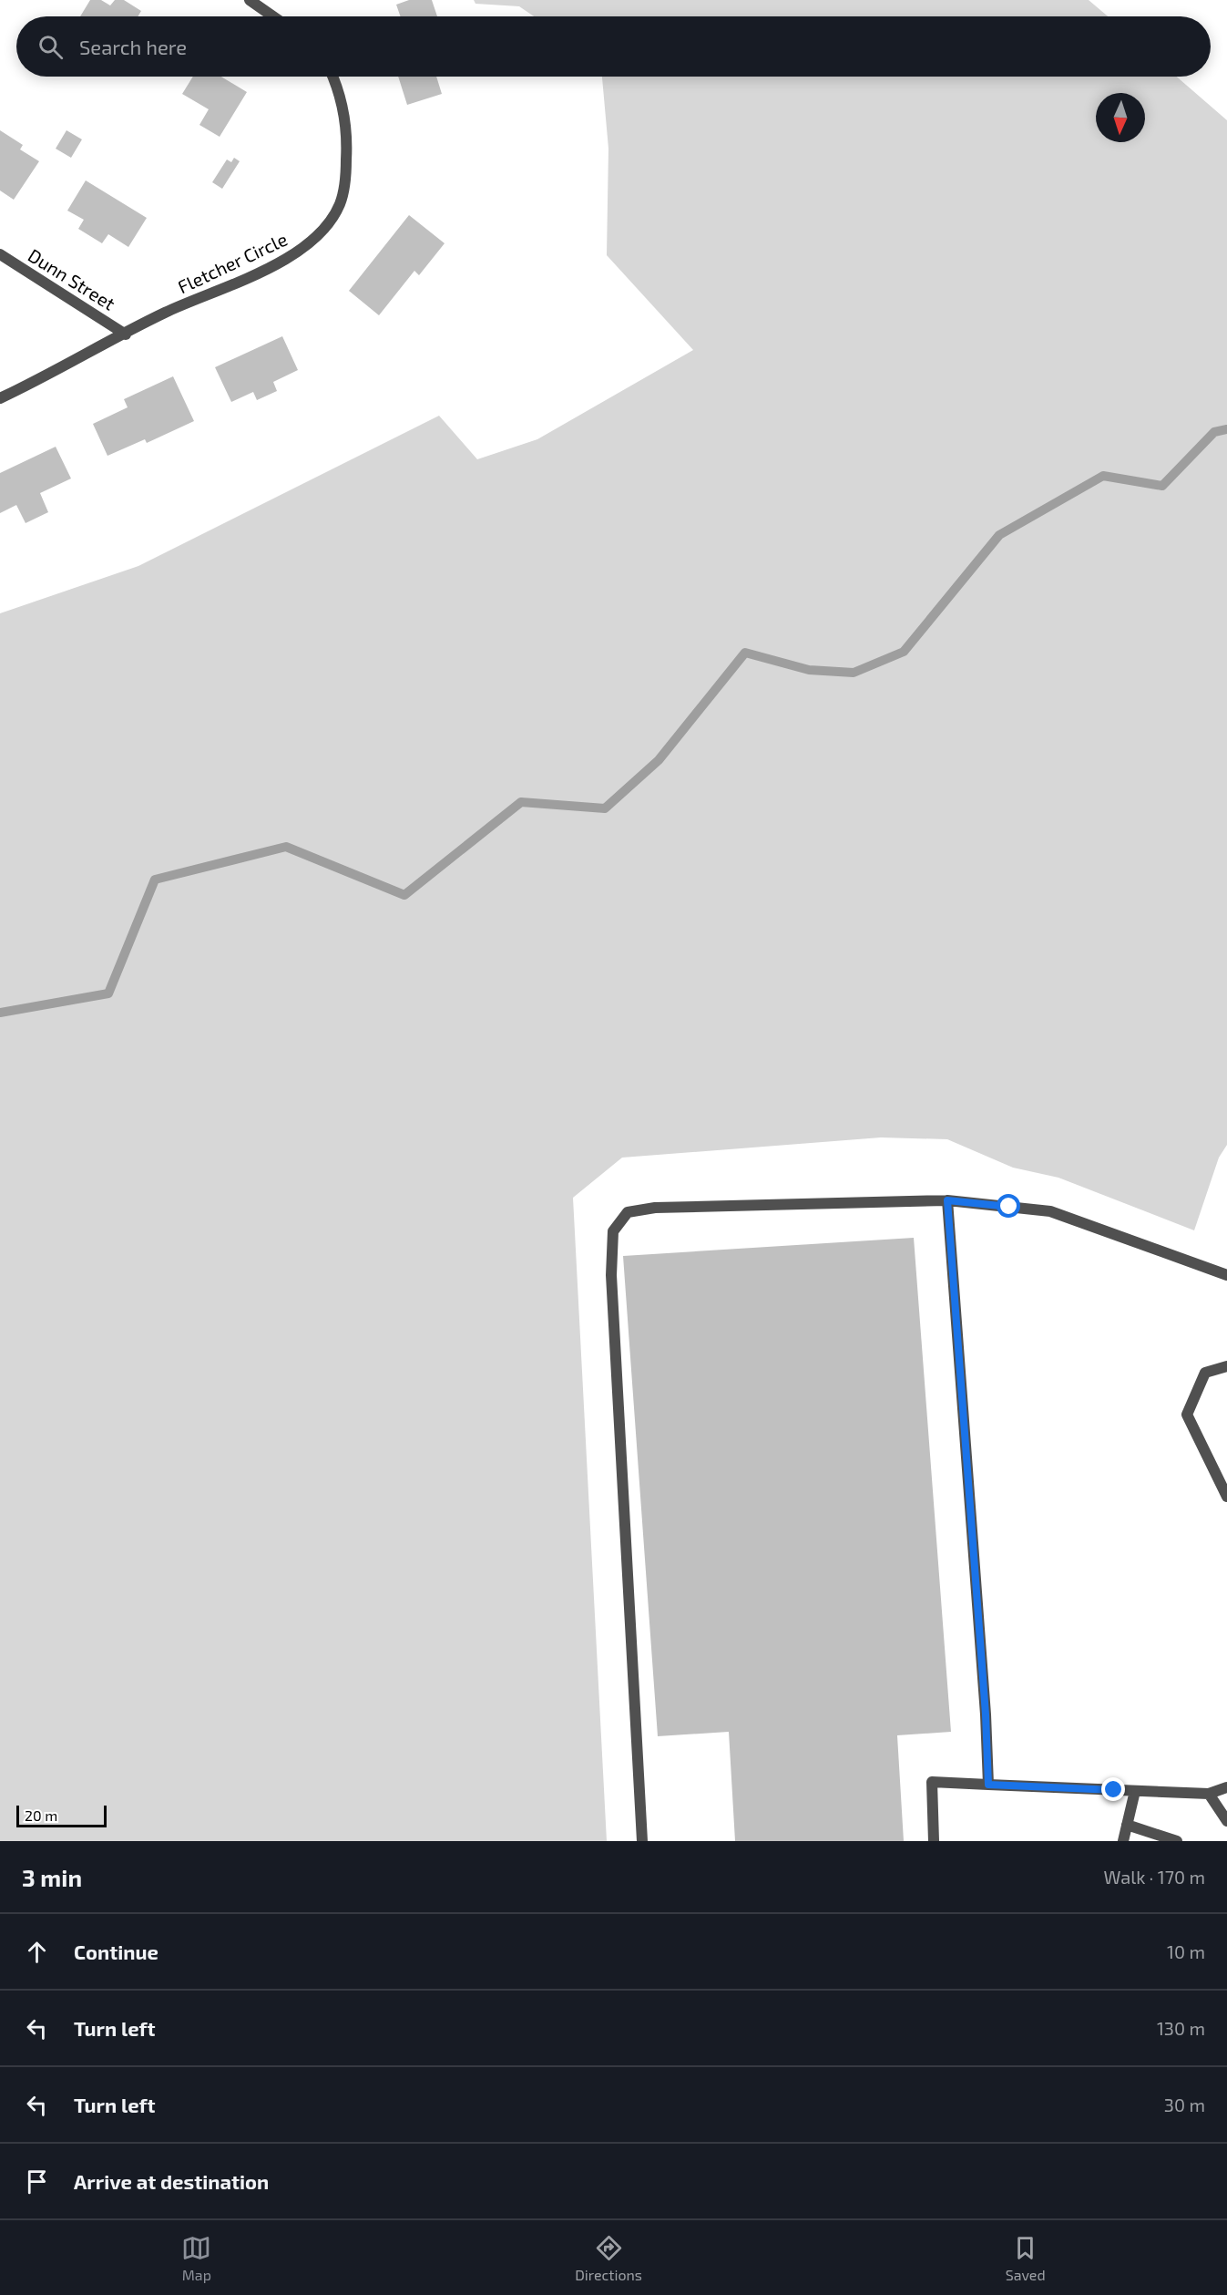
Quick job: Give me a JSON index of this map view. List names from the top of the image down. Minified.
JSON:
{"streets":{"street":["Fletcher Circle","Dunn Street"]},"crossings":[["Fletcher Circle","Dunn Street"]],"scale_bar":"20 m","north":"bottom","page":{"search":"Search here","scale":"20 m","heading":["3 min","Walk · 170 m"],"list":[["Continue","10 m"],["Turn left","130 m"],["Turn left","30 m"],"Arrive at destination"],"nav":["Map","Directions","Saved"]}}
